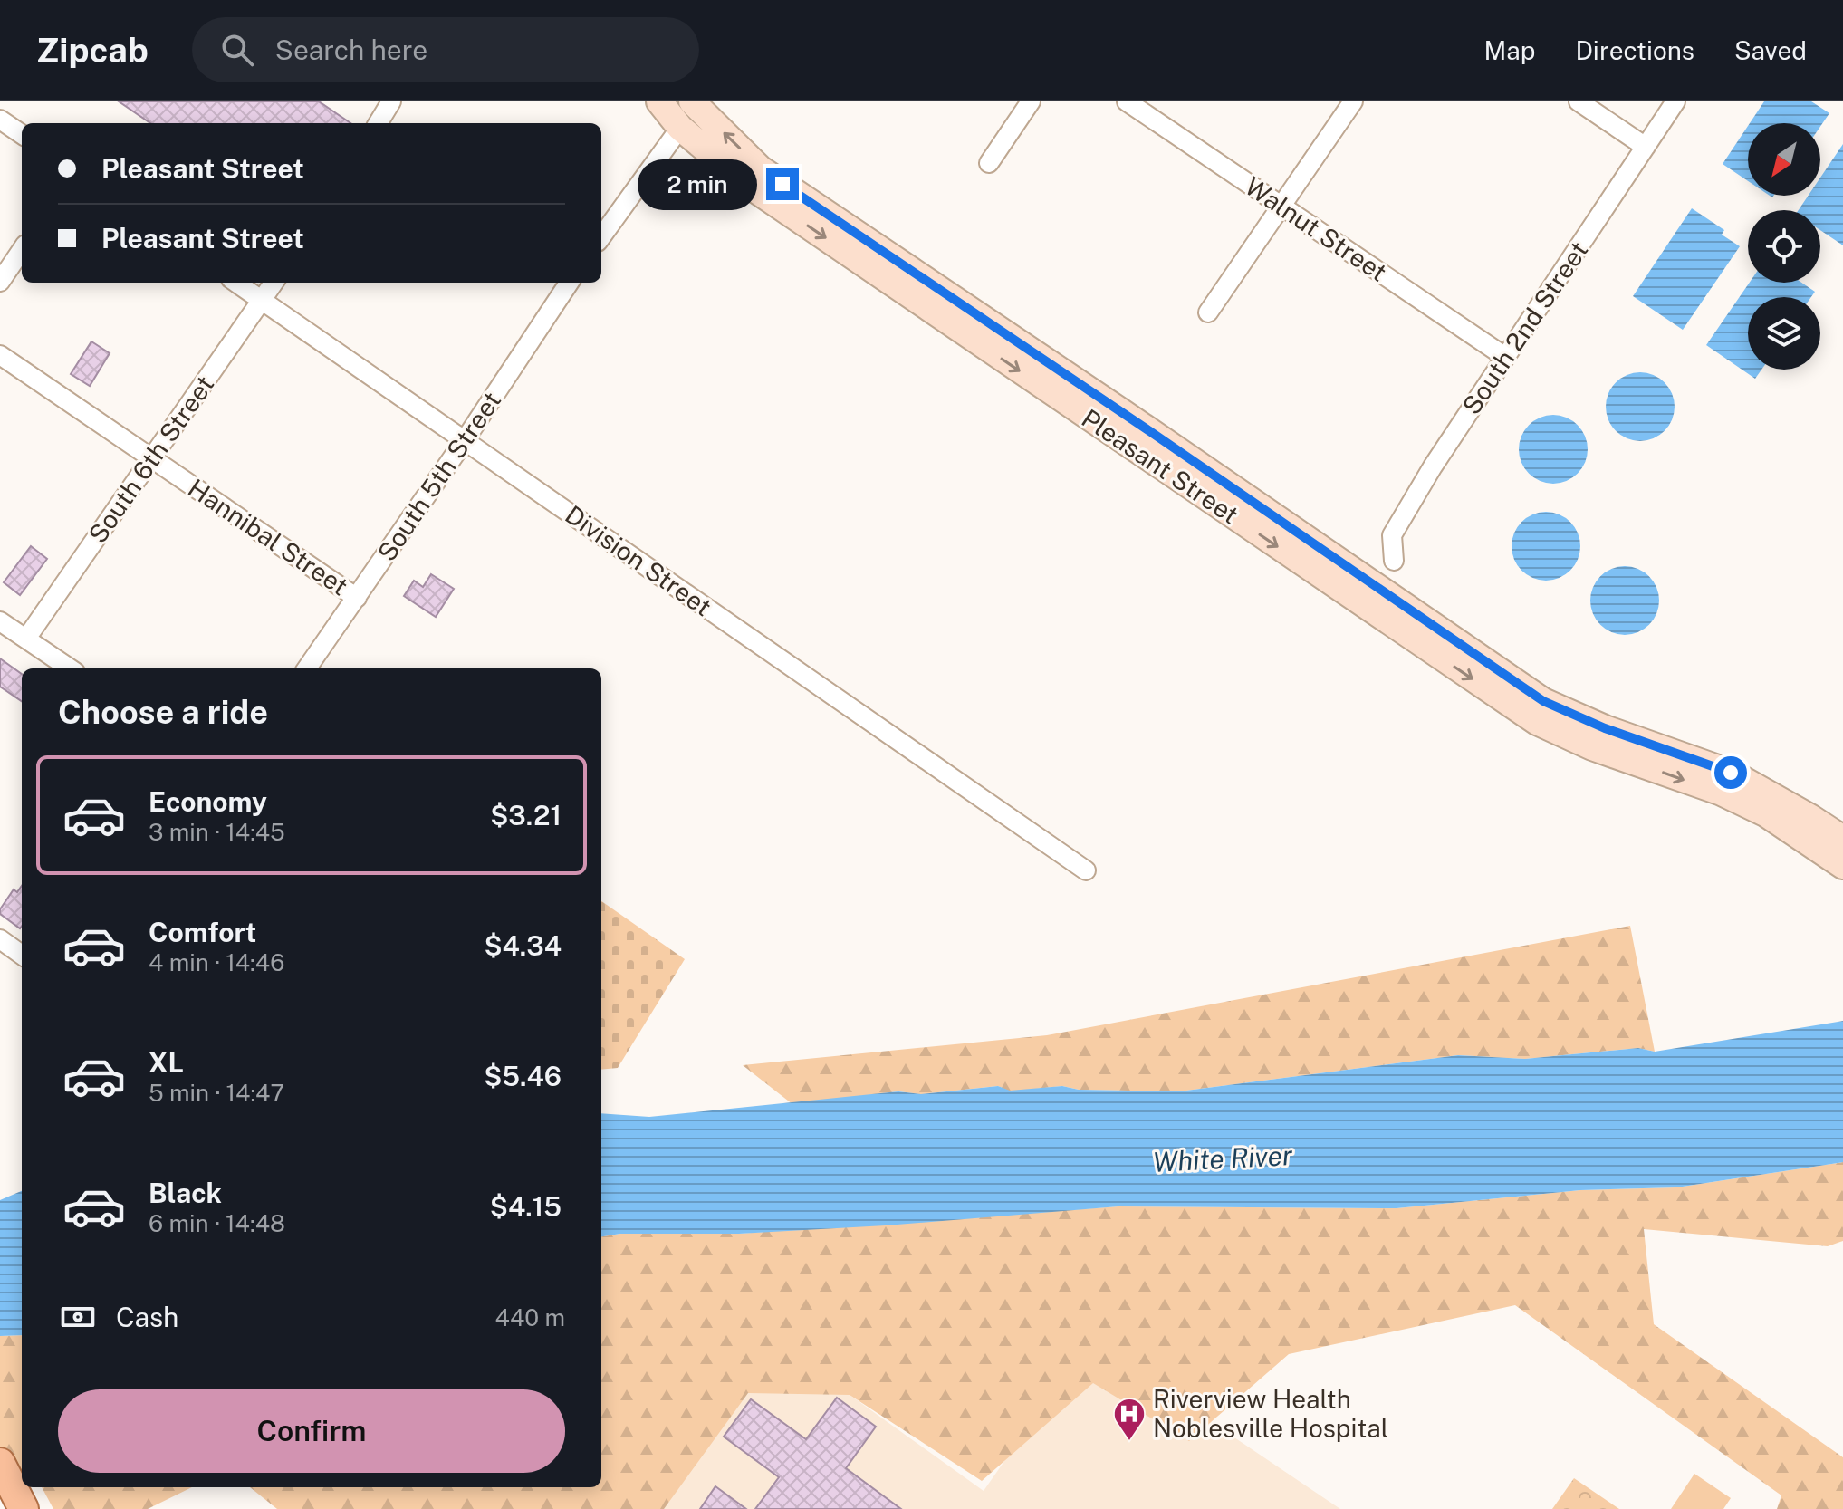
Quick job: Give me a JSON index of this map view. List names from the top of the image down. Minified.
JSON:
{"streets":{"street":["Walnut Street","South 2nd Street","South 6th Street","Pleasant Street","South 5th Street","Hannibal Street","Division Street"]},"crossings":[["Walnut Street","South 2nd Street"],["South 6th Street","Hannibal Street"],["South 6th Street","Division Street"],["South 5th Street","Hannibal Street"],["South 5th Street","Division Street"]],"water":["White River"],"places":{"hospital":["Riverview Health Noblesville Hospital"]},"north":"bottom left","page":{"header":"Zipcab","search":"Search here","nav":["Map","Directions","Saved"],"banner":["Pleasant Street","Pleasant Street"],"bubble":"2 min","heading":"Choose a ride","list":[{"name":"Economy","note":"3 min · 14:45","value":"$3.21"},{"name":"Comfort","note":"4 min · 14:46","value":"$4.34"},{"name":"XL","note":"5 min · 14:47","value":"$5.46"},{"name":"Black","note":"6 min · 14:48","value":"$4.15"}],"pay":["Cash","440 m"],"buttons":"Confirm"}}
